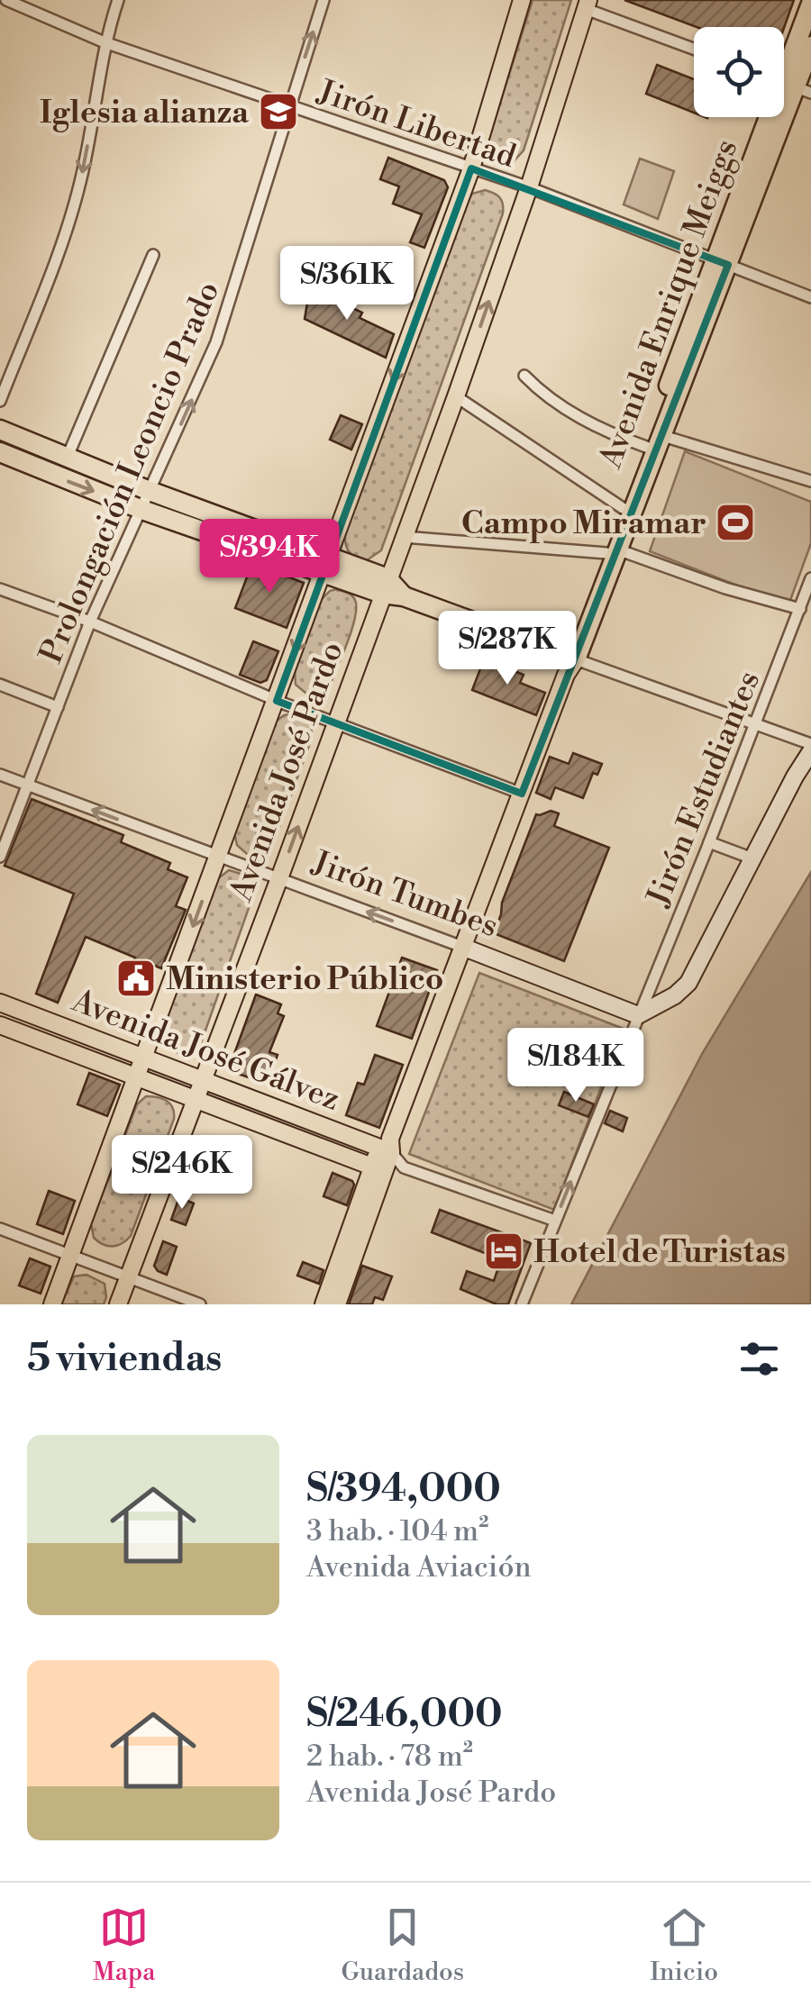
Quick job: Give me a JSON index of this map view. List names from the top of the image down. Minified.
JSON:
{"streets":{"highway":["Avenida Enrique Meiggs"],"main road":["Avenida José Pardo","Jirón Tumbes","Avenida José Gálvez"],"street":["Jirón Libertad","Prolongación Leoncio Prado","Jirón Estudiantes"]},"crossings":[["Jirón Libertad","Avenida Enrique Meiggs"],["Jirón Libertad","Prolongación Leoncio Prado"],["Jirón Libertad","Avenida José Pardo"],["Avenida Enrique Meiggs","Jirón Tumbes"],["Avenida Enrique Meiggs","Avenida José Gálvez"],["Prolongación Leoncio Prado","Jirón Tumbes"],["Avenida José Pardo","Jirón Tumbes"],["Avenida José Pardo","Avenida José Gálvez"],["Jirón Estudiantes","Jirón Tumbes"]],"one_way":["Prolongación Leoncio Prado","Jirón Tumbes"],"places":{"school or university":["Iglesia alianza"],"sports":["Campo Miramar"],"public building":["Ministerio Público"],"hotel":["Hotel de Turistas"]},"page":{"price":["S/361K","S/394K","S/287K","S/184K","S/246K"],"heading":"5 viviendas","list":[{"name":"S/394,000","note":"3 hab. · 104 m² · Avenida Aviación"},{"name":"S/246,000","note":"2 hab. · 78 m² · Avenida José Pardo"}],"tabs":["Mapa","Guardados","Inicio"]}}
